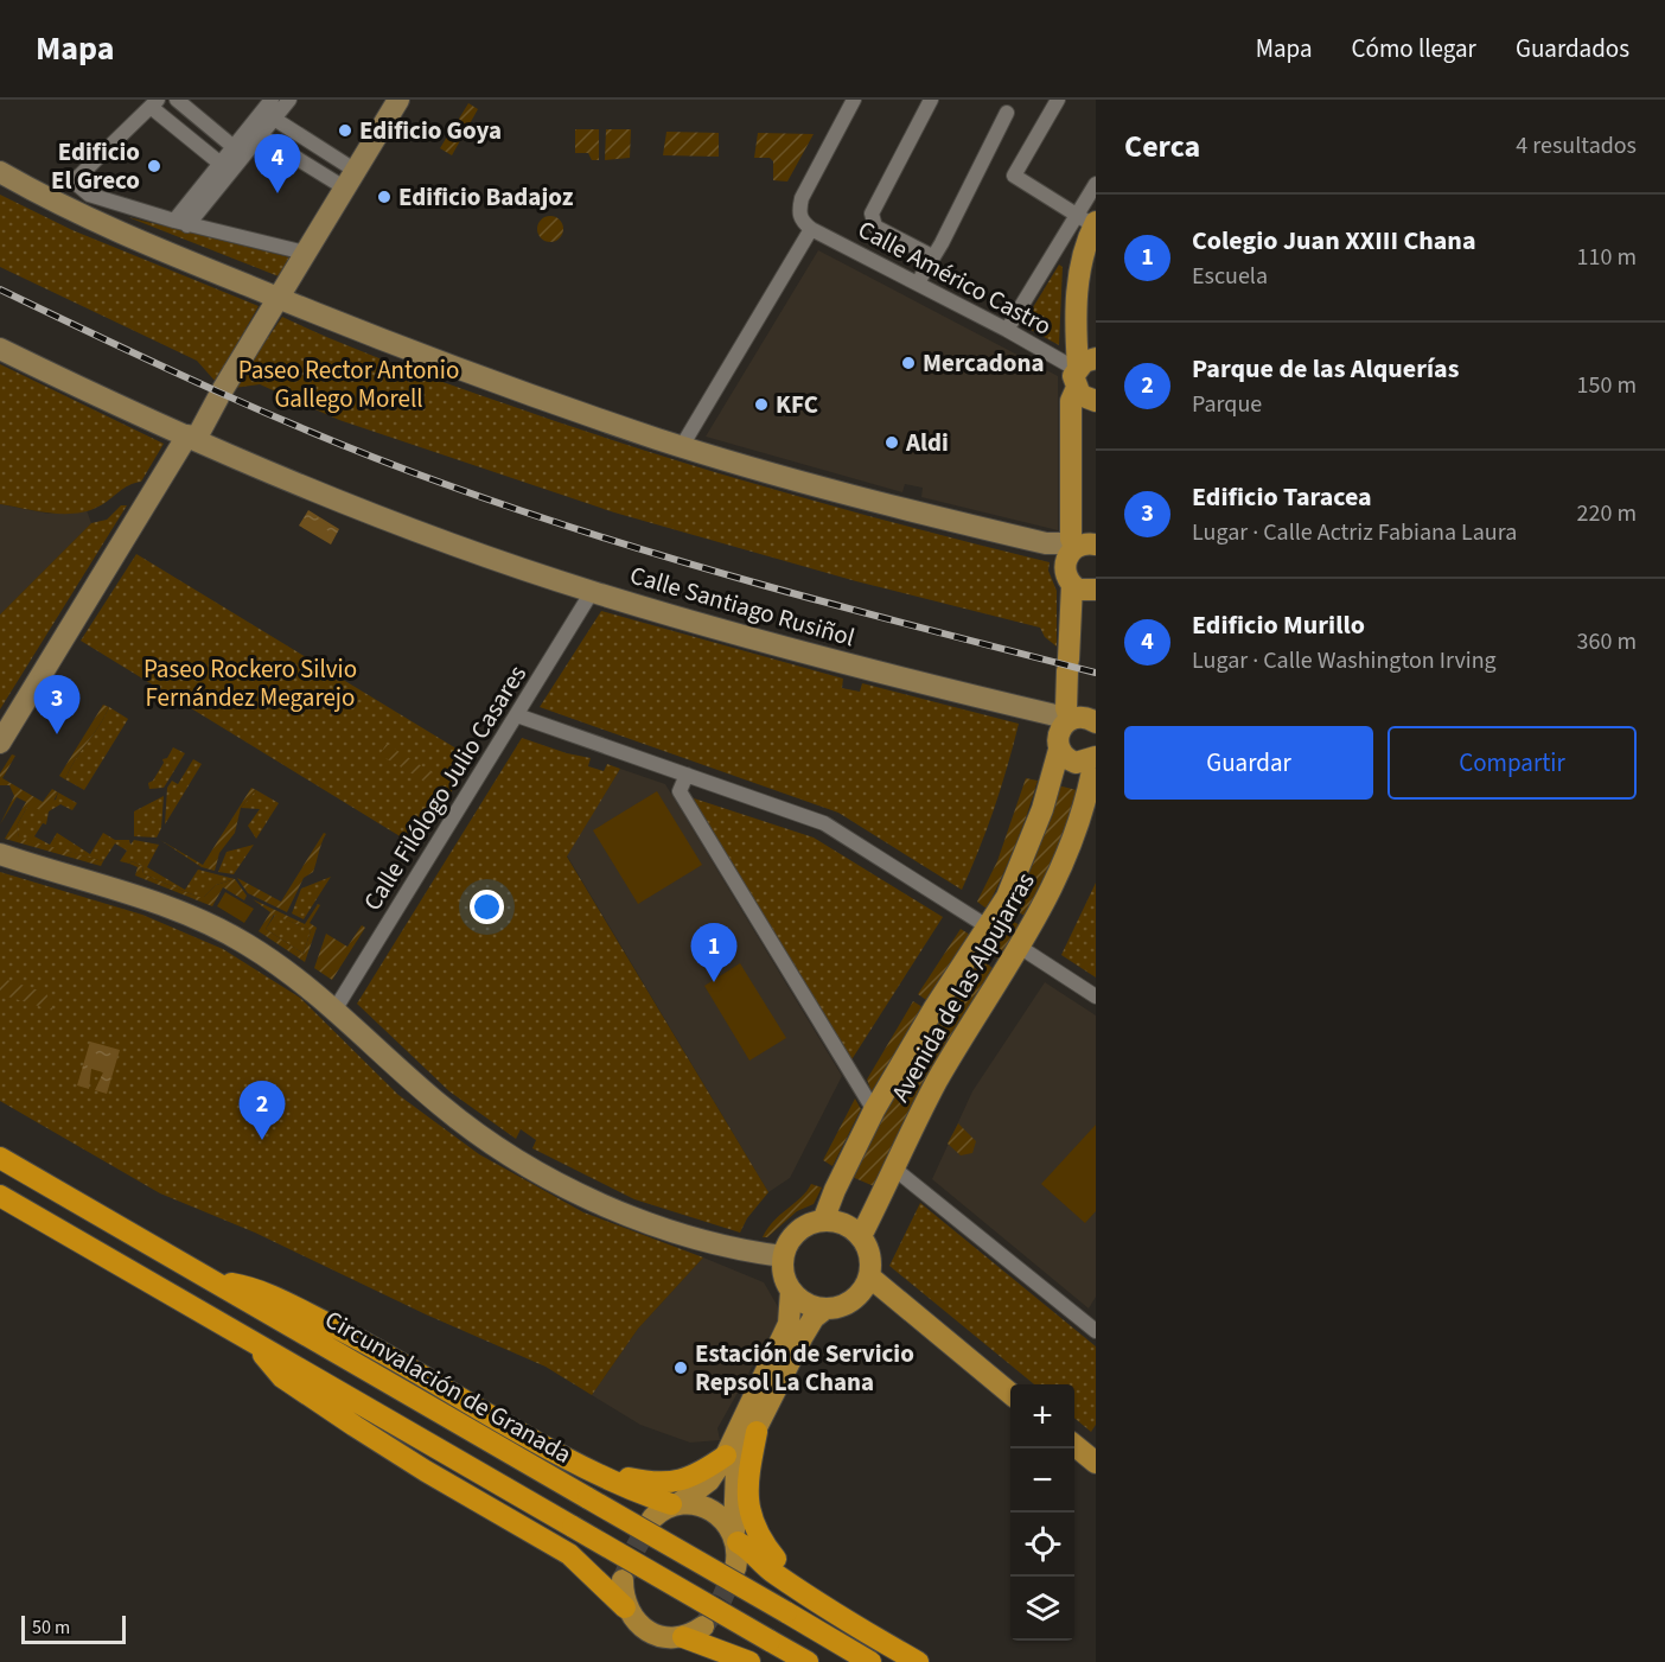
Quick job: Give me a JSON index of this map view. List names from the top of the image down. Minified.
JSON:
{"streets":{"highway":["Circunvalación de Granada"],"main road":["Avenida de las Alpujarras"],"street":["Calle Américo Castro","Calle Santiago Rusiñol","Calle Filólogo Julio Casares"]},"crossings":[["Calle Santiago Rusiñol","Calle Filólogo Julio Casares"],["Calle Santiago Rusiñol","Avenida de las Alpujarras"]],"parks":["Paseo Rector Antonio Gallego Morell","Paseo Rockero Silvio Fernández Megarejo"],"places":["Edificio Goya","Edificio El Greco","Edificio Badajoz","Mercadona","KFC","Aldi","Estación de Servicio Repsol La Chana"],"scale_bar":"50 m","page":{"header":"Mapa","nav":["Mapa","Cómo llegar","Guardados"],"heading":["Cerca","4 resultados"],"pins":["4","3","1","2"],"list":[{"mark":"1","name":"Colegio Juan XXIII Chana","note":"Escuela","value":"110 m"},{"mark":"2","name":"Parque de las Alquerías","note":"Parque","value":"150 m"},{"mark":"3","name":"Edificio Taracea","note":"Lugar · Calle Actriz Fabiana Laura","value":"220 m"},{"mark":"4","name":"Edificio Murillo","note":"Lugar · Calle Washington Irving","value":"360 m"}],"buttons":["Guardar","Compartir"],"map_buttons":["+","−"],"scale":"50 m"}}
